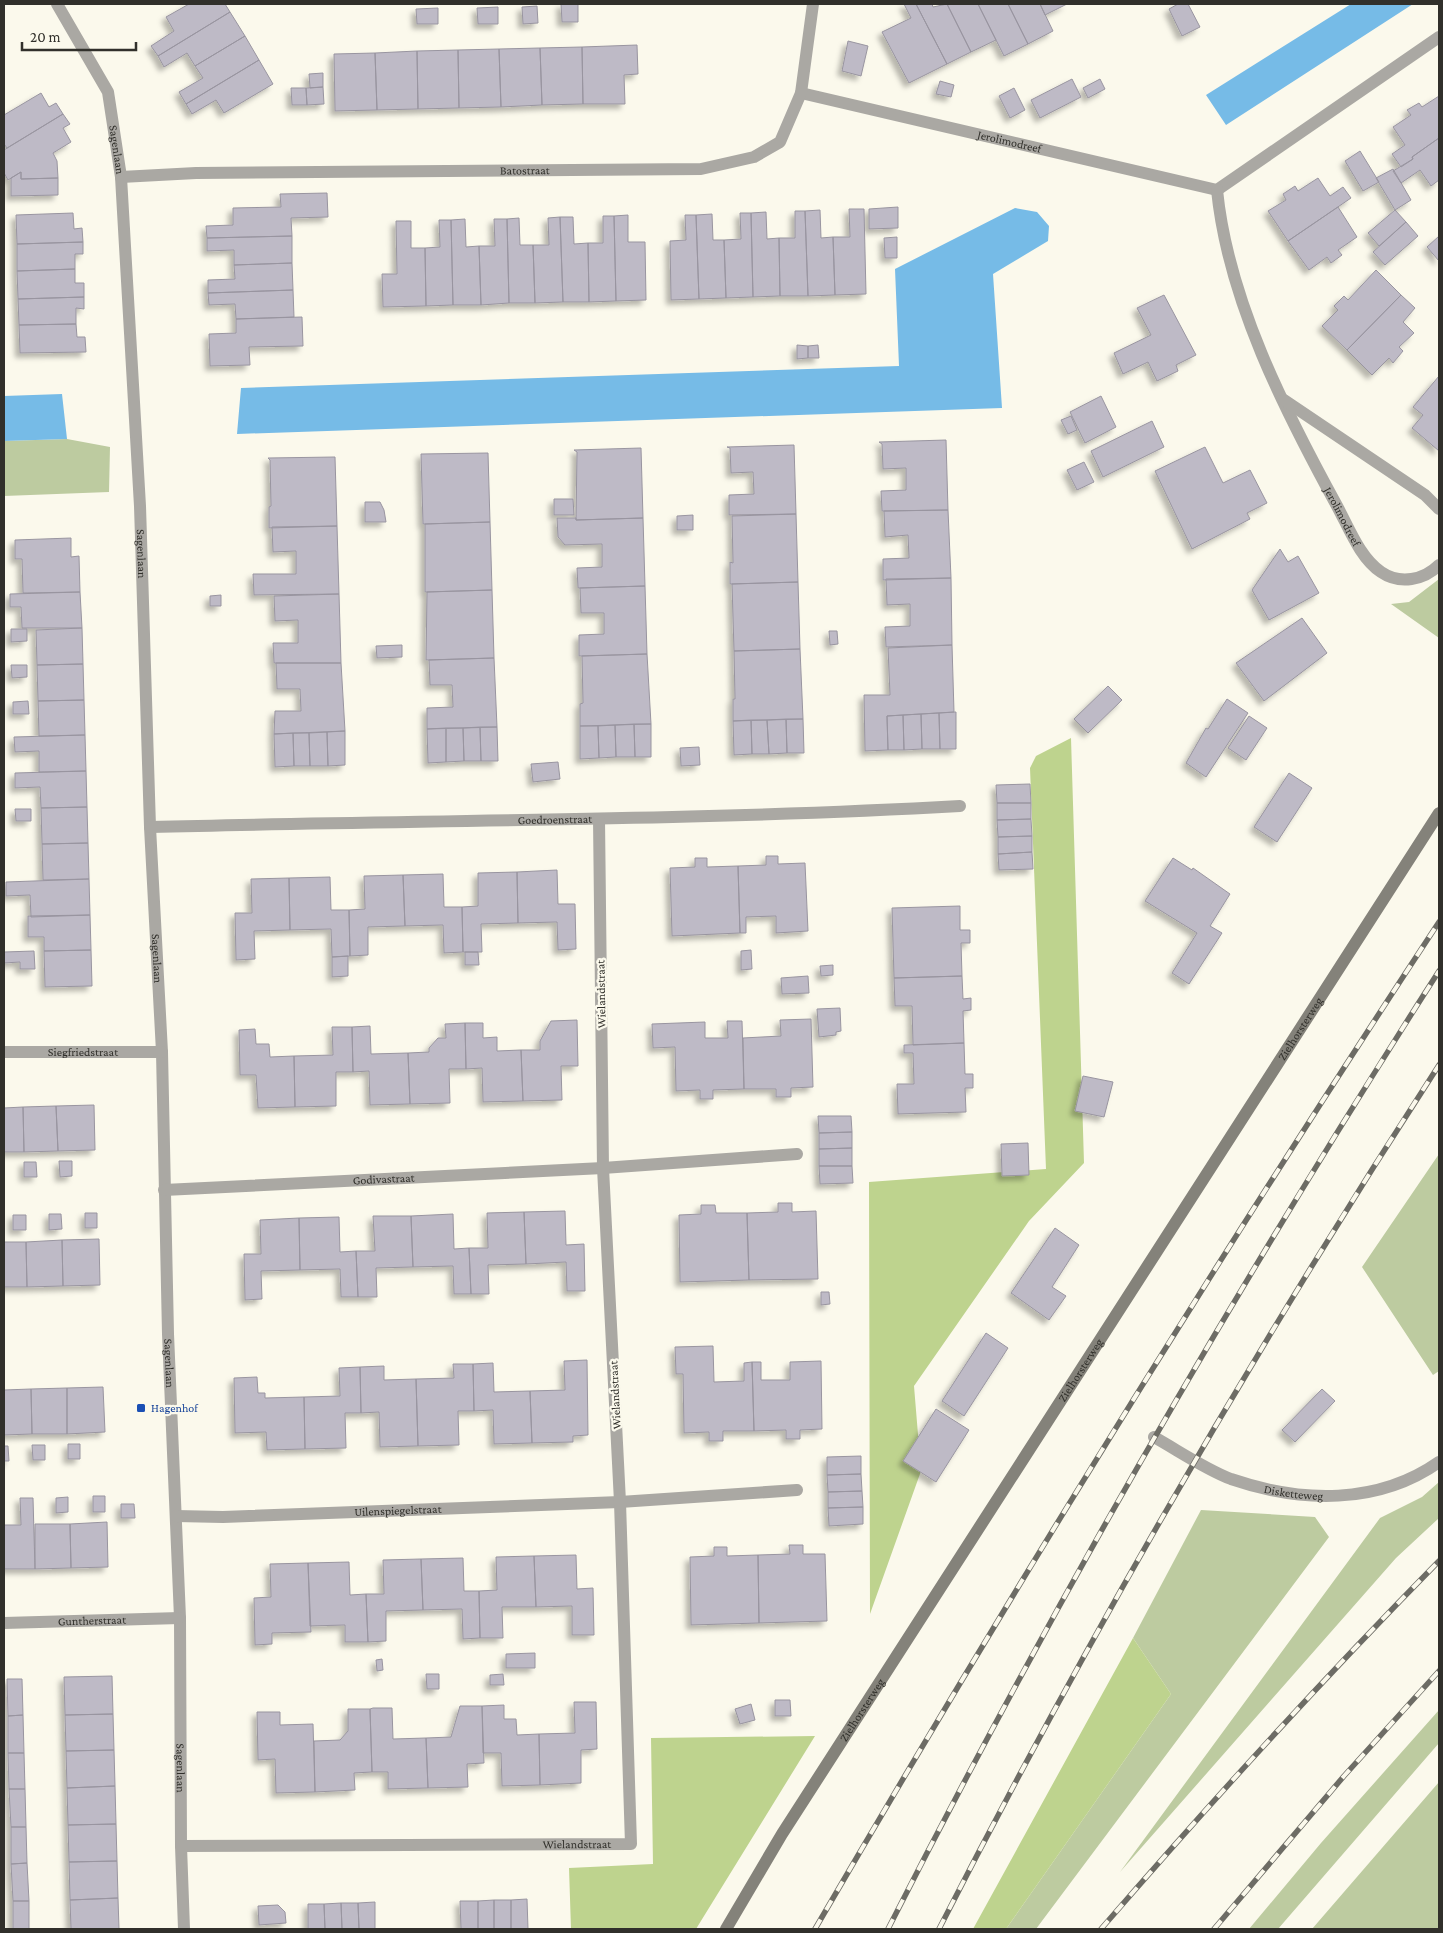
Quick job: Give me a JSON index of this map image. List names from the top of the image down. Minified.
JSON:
{"streets":{"main road":["Zielhorsterweg"],"street":["Jerolimodreef","Sagenlaan","Batostraat","Goedroenstraat","Wielandstraat","Siegfriedstraat","Godivastraat","Disketteweg","Uilenspiegelstraat","Guntherstraat"]},"crossings":[["Jerolimodreef","Batostraat"],["Sagenlaan","Batostraat"],["Sagenlaan","Goedroenstraat"],["Sagenlaan","Wielandstraat"],["Sagenlaan","Siegfriedstraat"],["Sagenlaan","Godivastraat"],["Sagenlaan","Uilenspiegelstraat"],["Sagenlaan","Guntherstraat"],["Goedroenstraat","Wielandstraat"],["Wielandstraat","Godivastraat"],["Wielandstraat","Uilenspiegelstraat"]],"places":{"transit":["Hagenhof"]},"scale_bar":"20 m"}
